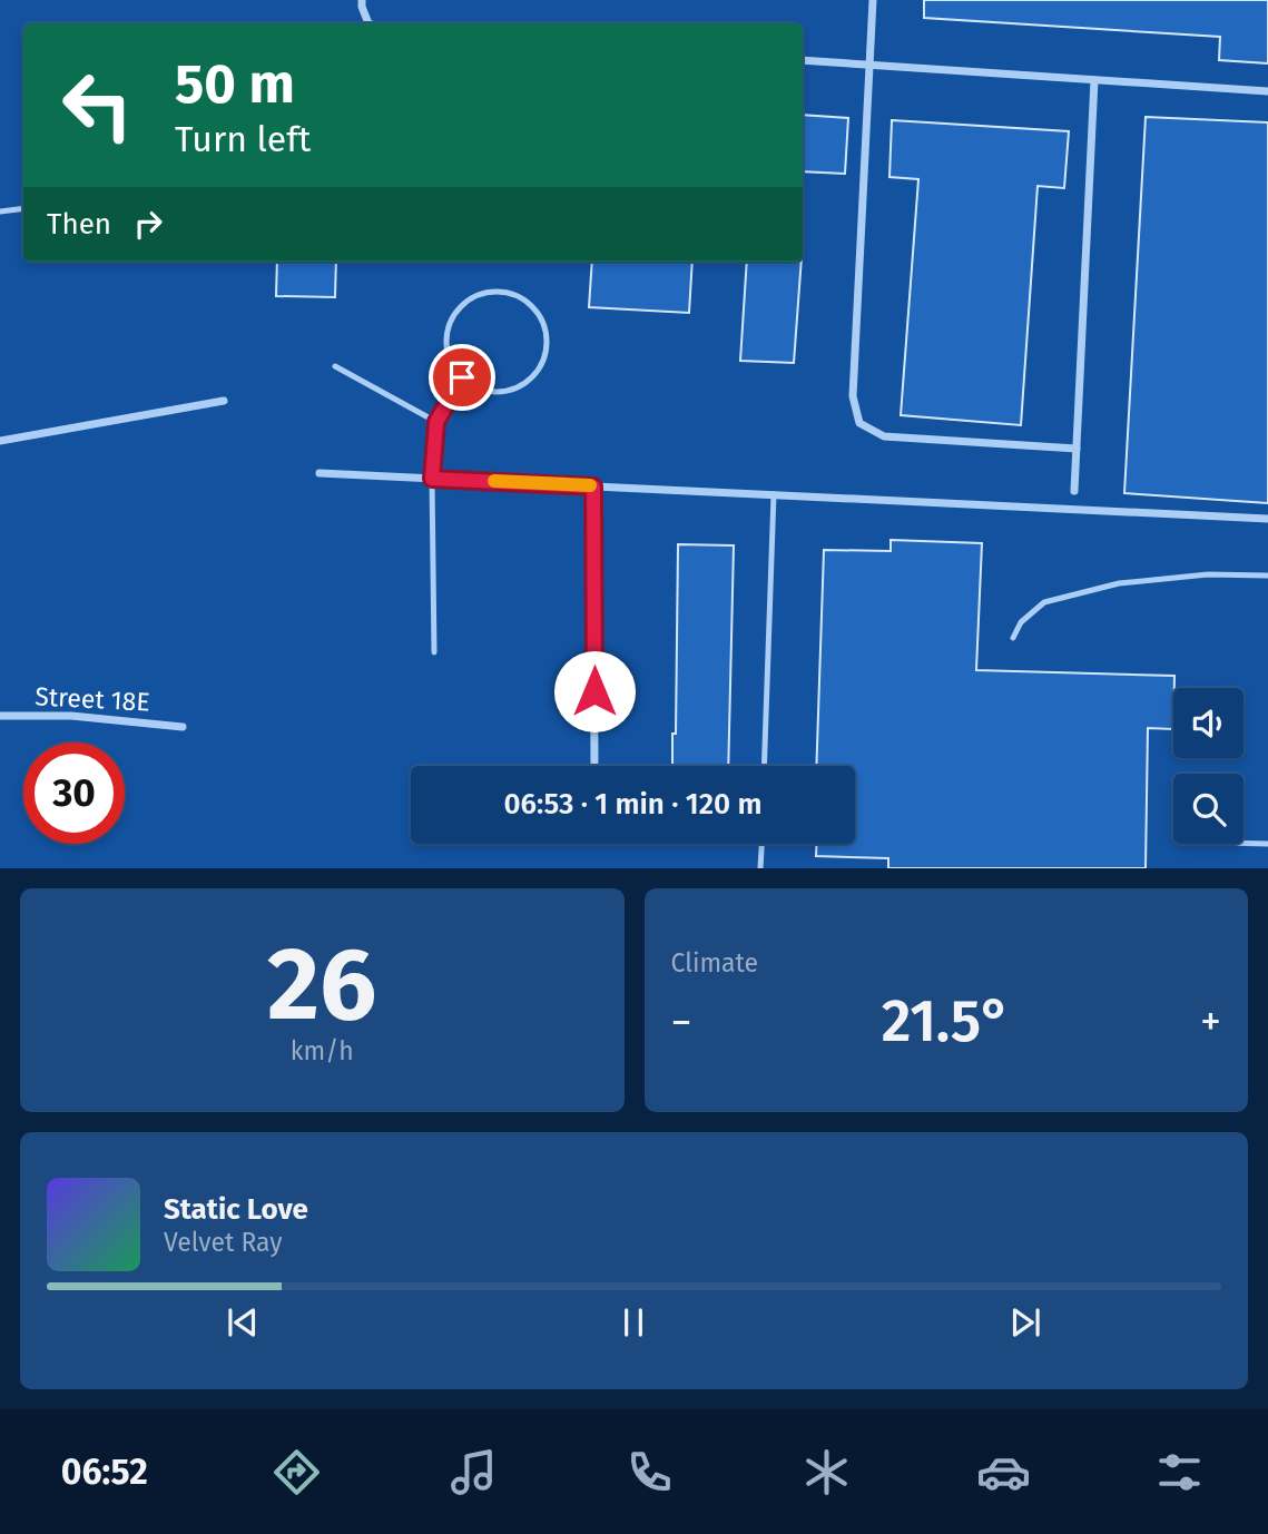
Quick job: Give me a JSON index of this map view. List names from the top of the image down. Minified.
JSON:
{"streets":{"street":["Street 18E"]},"page":{"turn":["50 m","Turn left"],"then":"Then","limit":"30","trip":"06:53 · 1 min · 120 m","tile":[["26","km/h"],"Climate"],"heat":["−","21.5°","+"],"song":["Static Love","Velvet Ray"],"tabs":"06:52"}}
